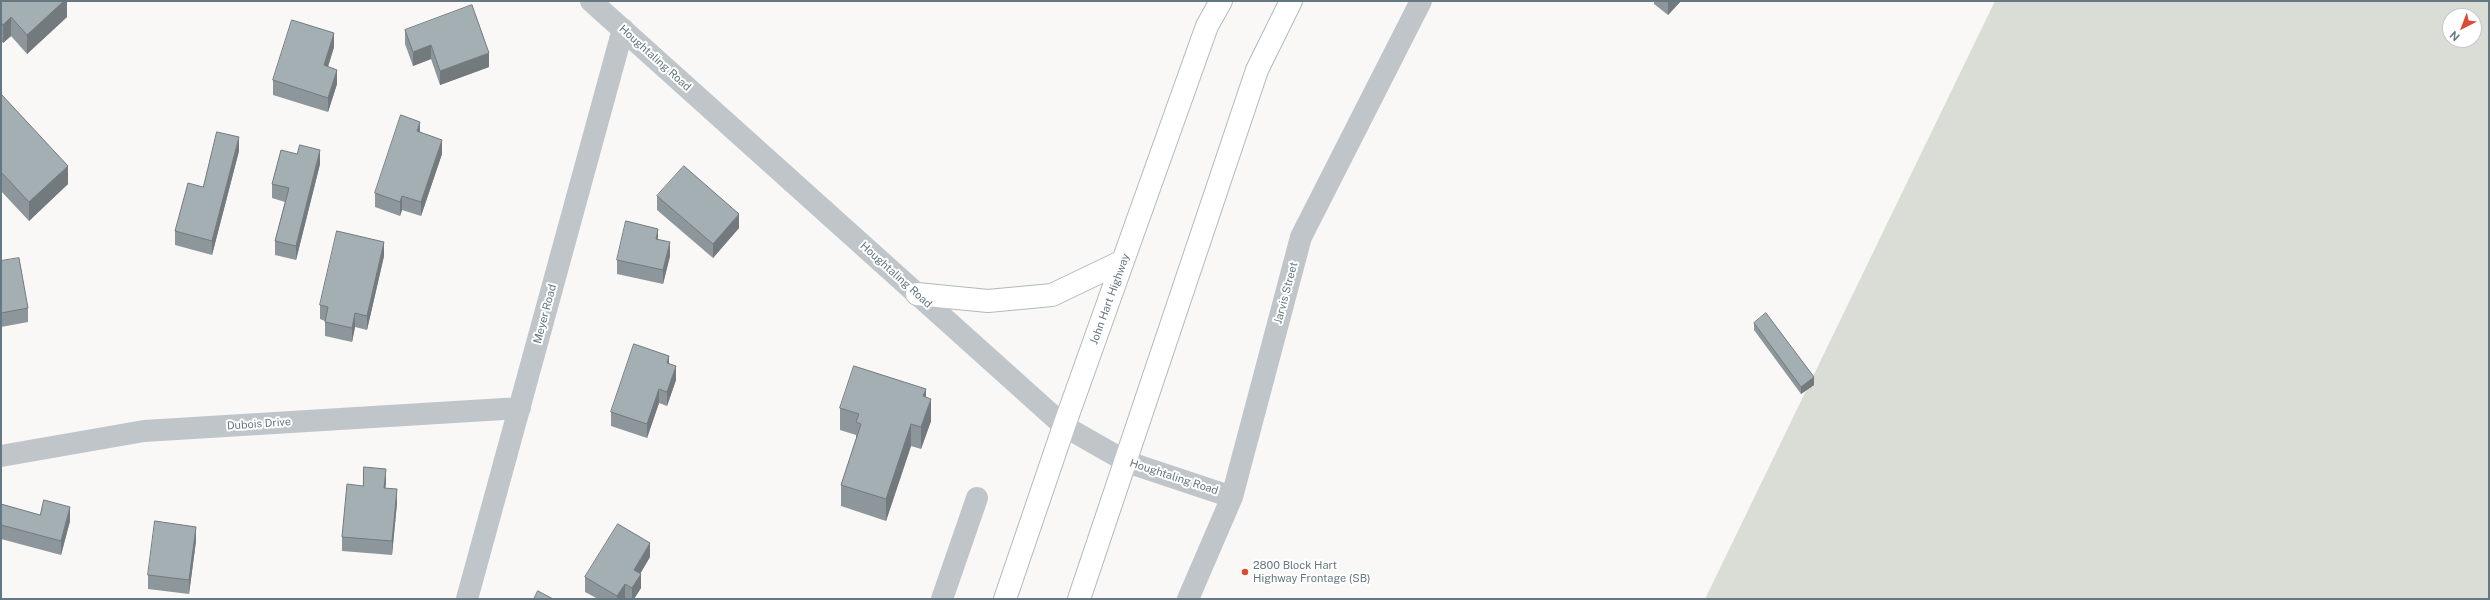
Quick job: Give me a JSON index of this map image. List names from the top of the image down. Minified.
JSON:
{"streets":{"highway":["John Hart Highway"],"street":["Houghtaling Road","Jarvis Street","Meyer Road","Dubois Drive"]},"crossings":[["Houghtaling Road","Jarvis Street"],["Houghtaling Road","John Hart Highway"],["Houghtaling Road","Meyer Road"],["Meyer Road","Dubois Drive"]],"places":["2800 Block Hart Highway Frontage (SB)"],"north":"bottom left"}
